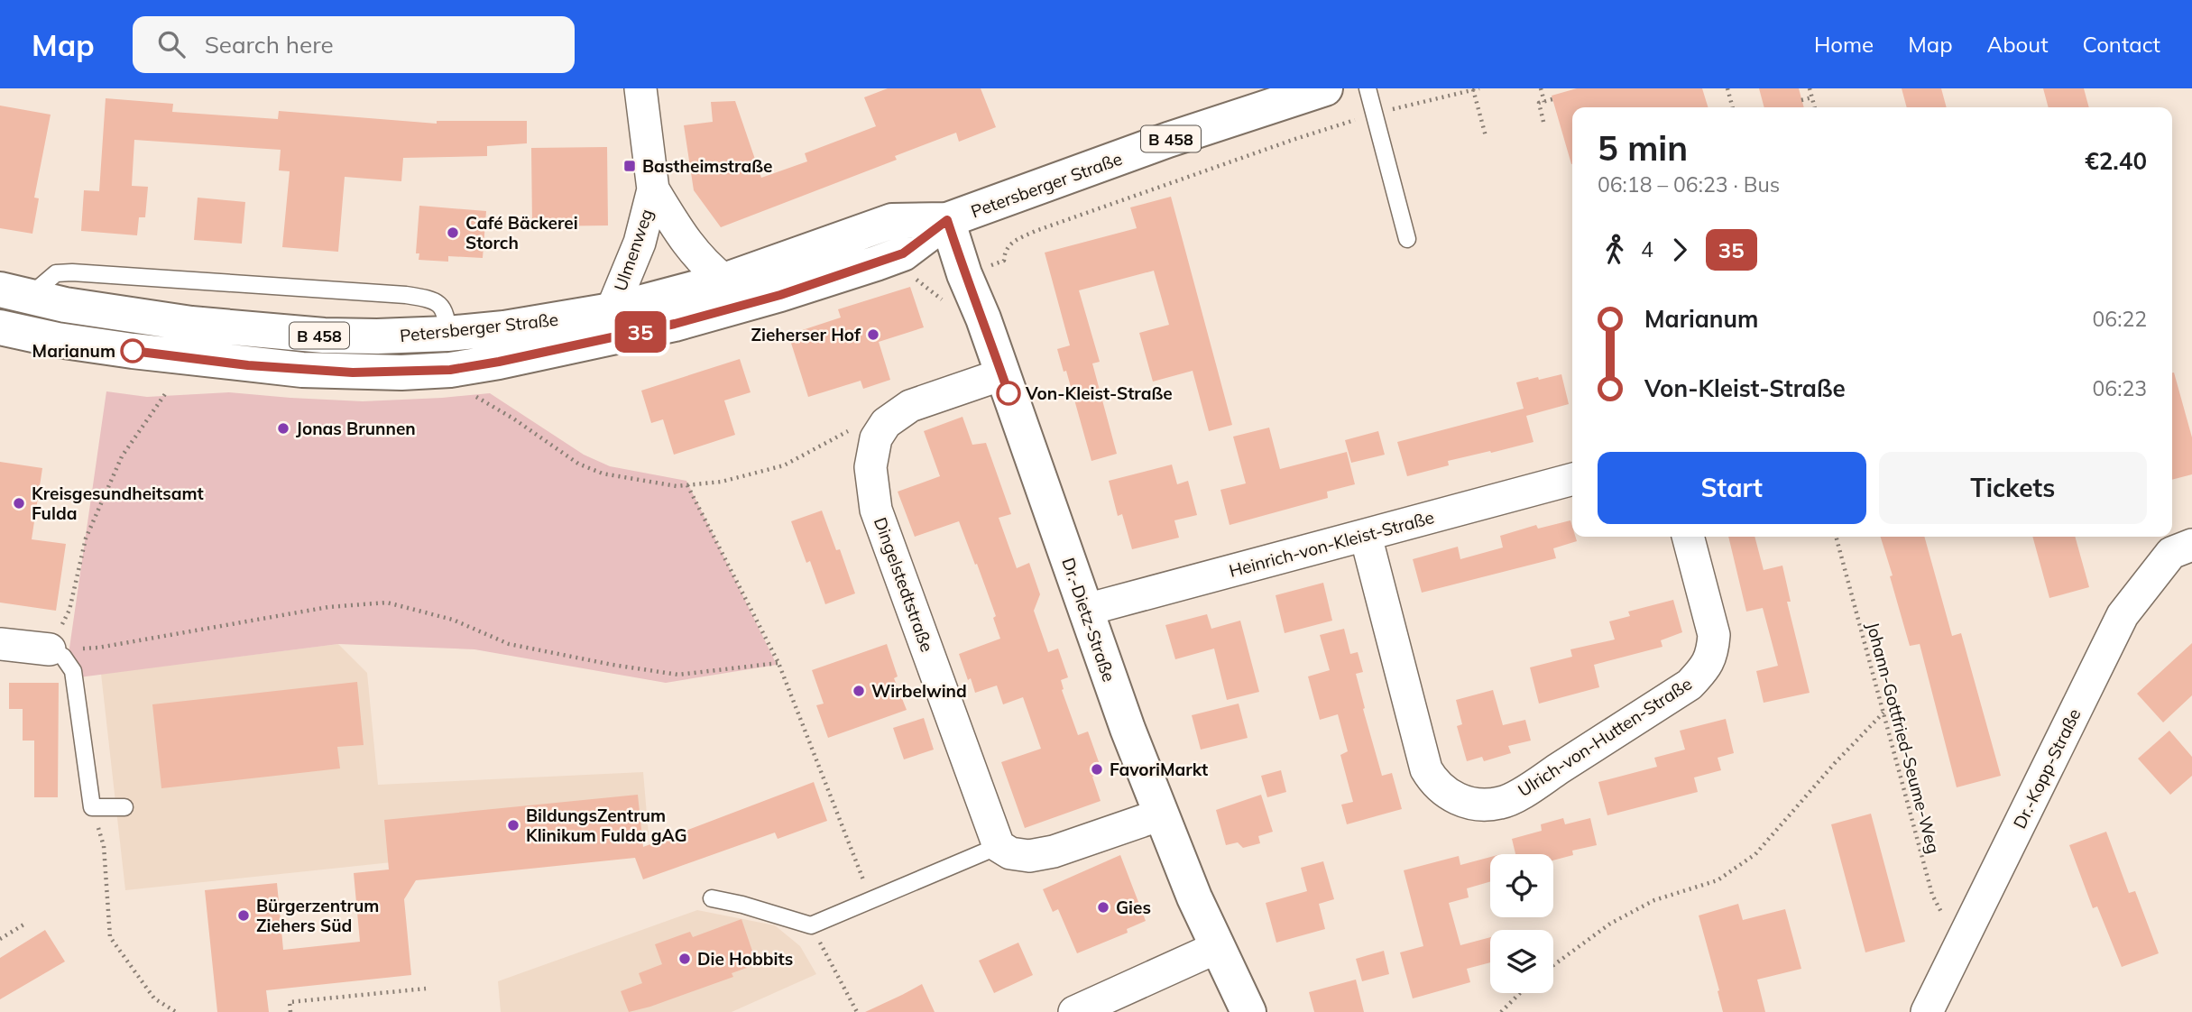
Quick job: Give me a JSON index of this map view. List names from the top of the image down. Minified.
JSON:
{"streets":{"main road":["B 458","Petersberger Straße","Dr.-Dietz-Straße"],"street":["Ulmenweg","Heinrich-von-Kleist-Straße","Dingelstedtstraße","Ulrich-von-Hutten-Straße","Dr.-Kopp-Straße"],"path":["Johann-Gottfried-Seume-Weg"]},"crossings":[["Petersberger Straße","Ulmenweg"],["Petersberger Straße","Dr.-Dietz-Straße"],["Heinrich-von-Kleist-Straße","Dr.-Dietz-Straße"],["Heinrich-von-Kleist-Straße","Ulrich-von-Hutten-Straße"],["Dingelstedtstraße","Dr.-Dietz-Straße"],["Johann-Gottfried-Seume-Weg","Dr.-Kopp-Straße"]],"places":{"transit":["Bastheimstraße"],"other":["Café Bäckerei Storch","Zieherser Hof","Marianum","Von-Kleist-Straße","Jonas Brunnen","Kreisgesundheitsamt Fulda","Wirbelwind","FavoriMarkt","BildungsZentrum Klinikum Fulda gAG","Gies","Bürgerzentrum Ziehers Süd","Die Hobbits"]},"lines":["bus line 35"],"page":{"header":"Map","search":"Search here","nav":["Home","Map","About","Contact"],"on_map":"35","heading":["5 min","06:18 – 06:23 · Bus","€2.40"],"legs":["4","35"],"list":[{"name":"Marianum","value":"06:22"},{"name":"Von-Kleist-Straße","value":"06:23"}],"buttons":["Start","Tickets"]}}
